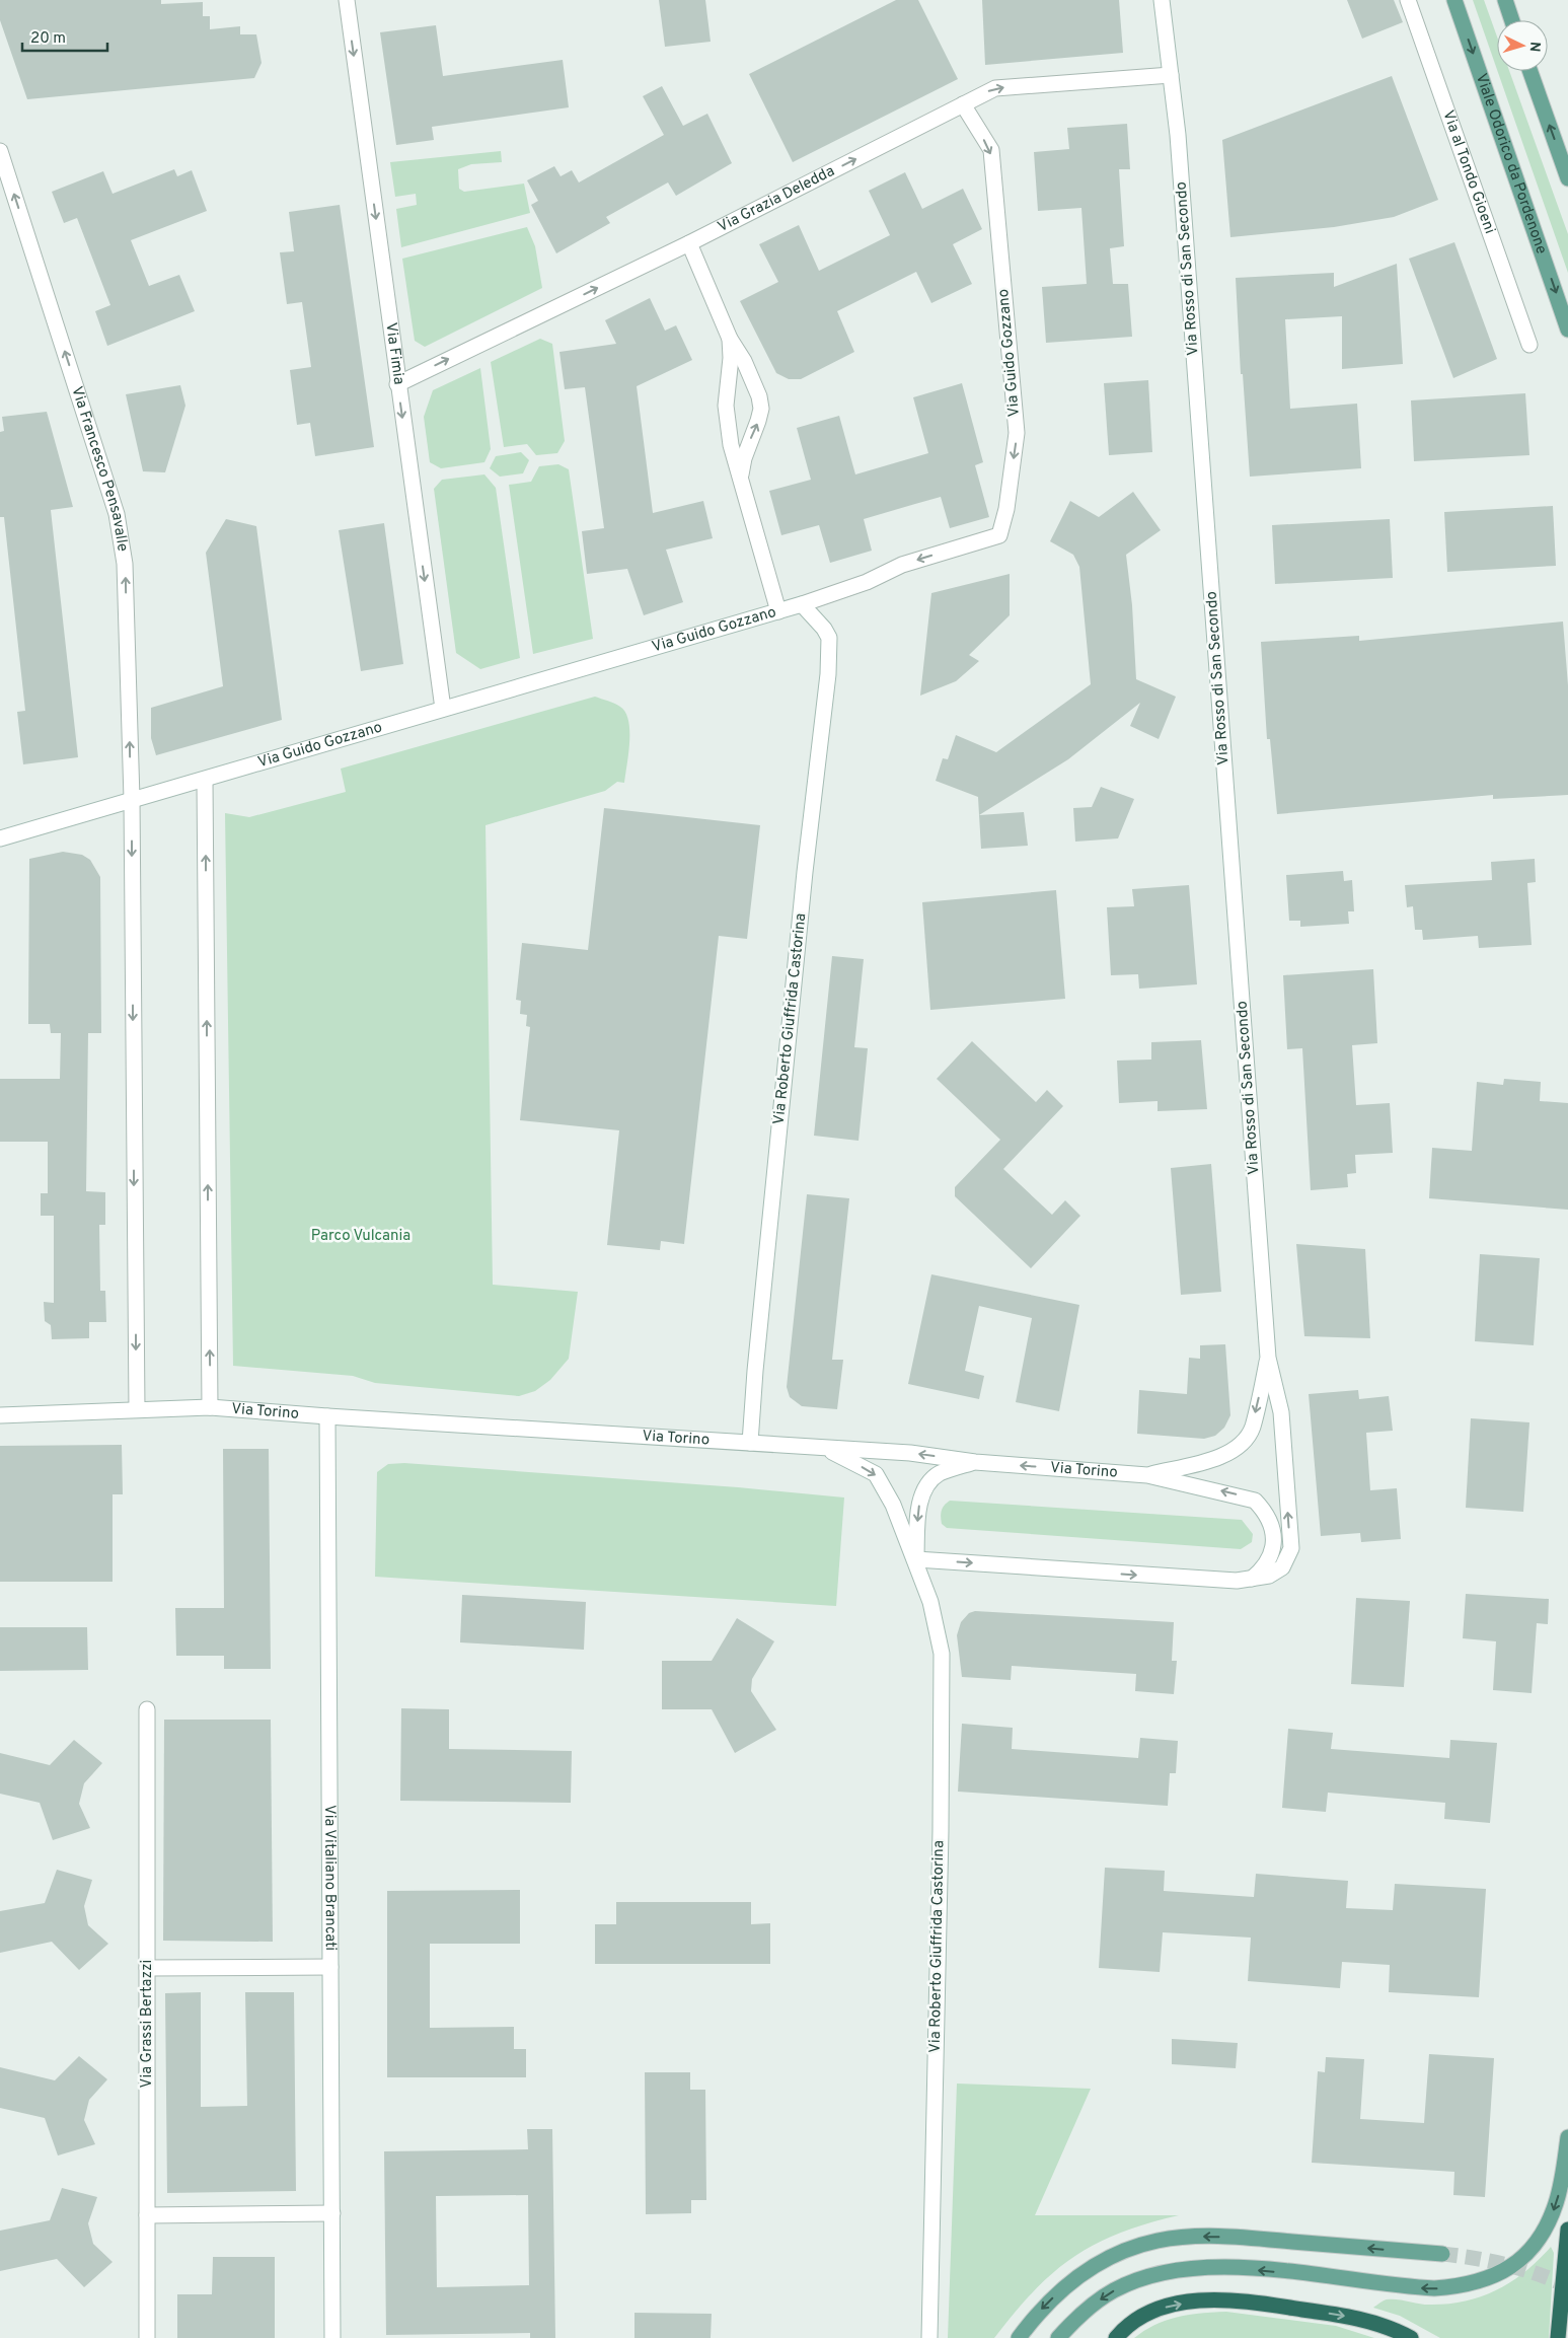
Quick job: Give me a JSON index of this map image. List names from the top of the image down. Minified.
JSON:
{"streets":{"main road":["Viale Odorico da Pordenone"],"street":["Via al Tondo Gioeni","Via Grazia Deledda","Via Rosso di San Secondo","Via Guido Gozzano","Via Fimia","Via Francesco Pensavalle","Via Roberto Giuffrida Castorina","Via Torino","Via Vitaliano Brancati","Via Grassi Bertazzi"]},"crossings":[["Via Grazia Deledda","Via Rosso di San Secondo"],["Via Grazia Deledda","Via Guido Gozzano"],["Via Grazia Deledda","Via Fimia"],["Via Guido Gozzano","Via Fimia"],["Via Guido Gozzano","Via Francesco Pensavalle"],["Via Guido Gozzano","Via Roberto Giuffrida Castorina"],["Via Francesco Pensavalle","Via Torino"],["Via Roberto Giuffrida Castorina","Via Torino"],["Via Torino","Via Vitaliano Brancati"]],"one_way":["Via Grazia Deledda","Via Guido Gozzano","Via Fimia"],"parks":["Parco Vulcania"],"scale_bar":"20 m","north":"right"}
